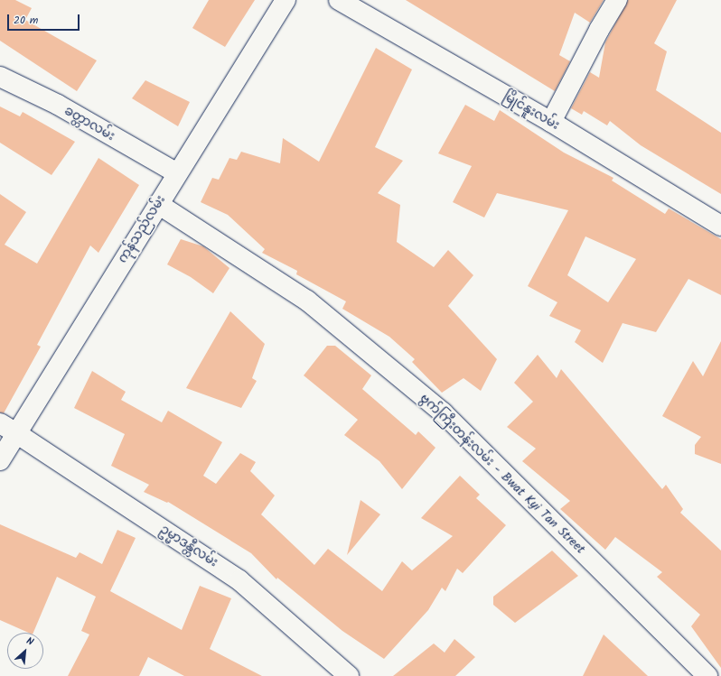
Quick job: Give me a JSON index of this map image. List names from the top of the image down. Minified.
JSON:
{"streets":{"street":["မြိုင်နူးလမ်း","ခတ္တာလမ်း","ကုန်သည်လမ်း","ဗွက်ကြီးတန်းလမ်း - Bwat Kyi Tan Street","ဥမ္မာဒန္တီလမ်း"]},"crossings":[["ခတ္တာလမ်း","ကုန်သည်လမ်း"],["ကုန်သည်လမ်း","ဗွက်ကြီးတန်းလမ်း - Bwat Kyi Tan Street"],["ကုန်သည်လမ်း","ဥမ္မာဒန္တီလမ်း"]],"scale_bar":"20 m","north":"top right"}
